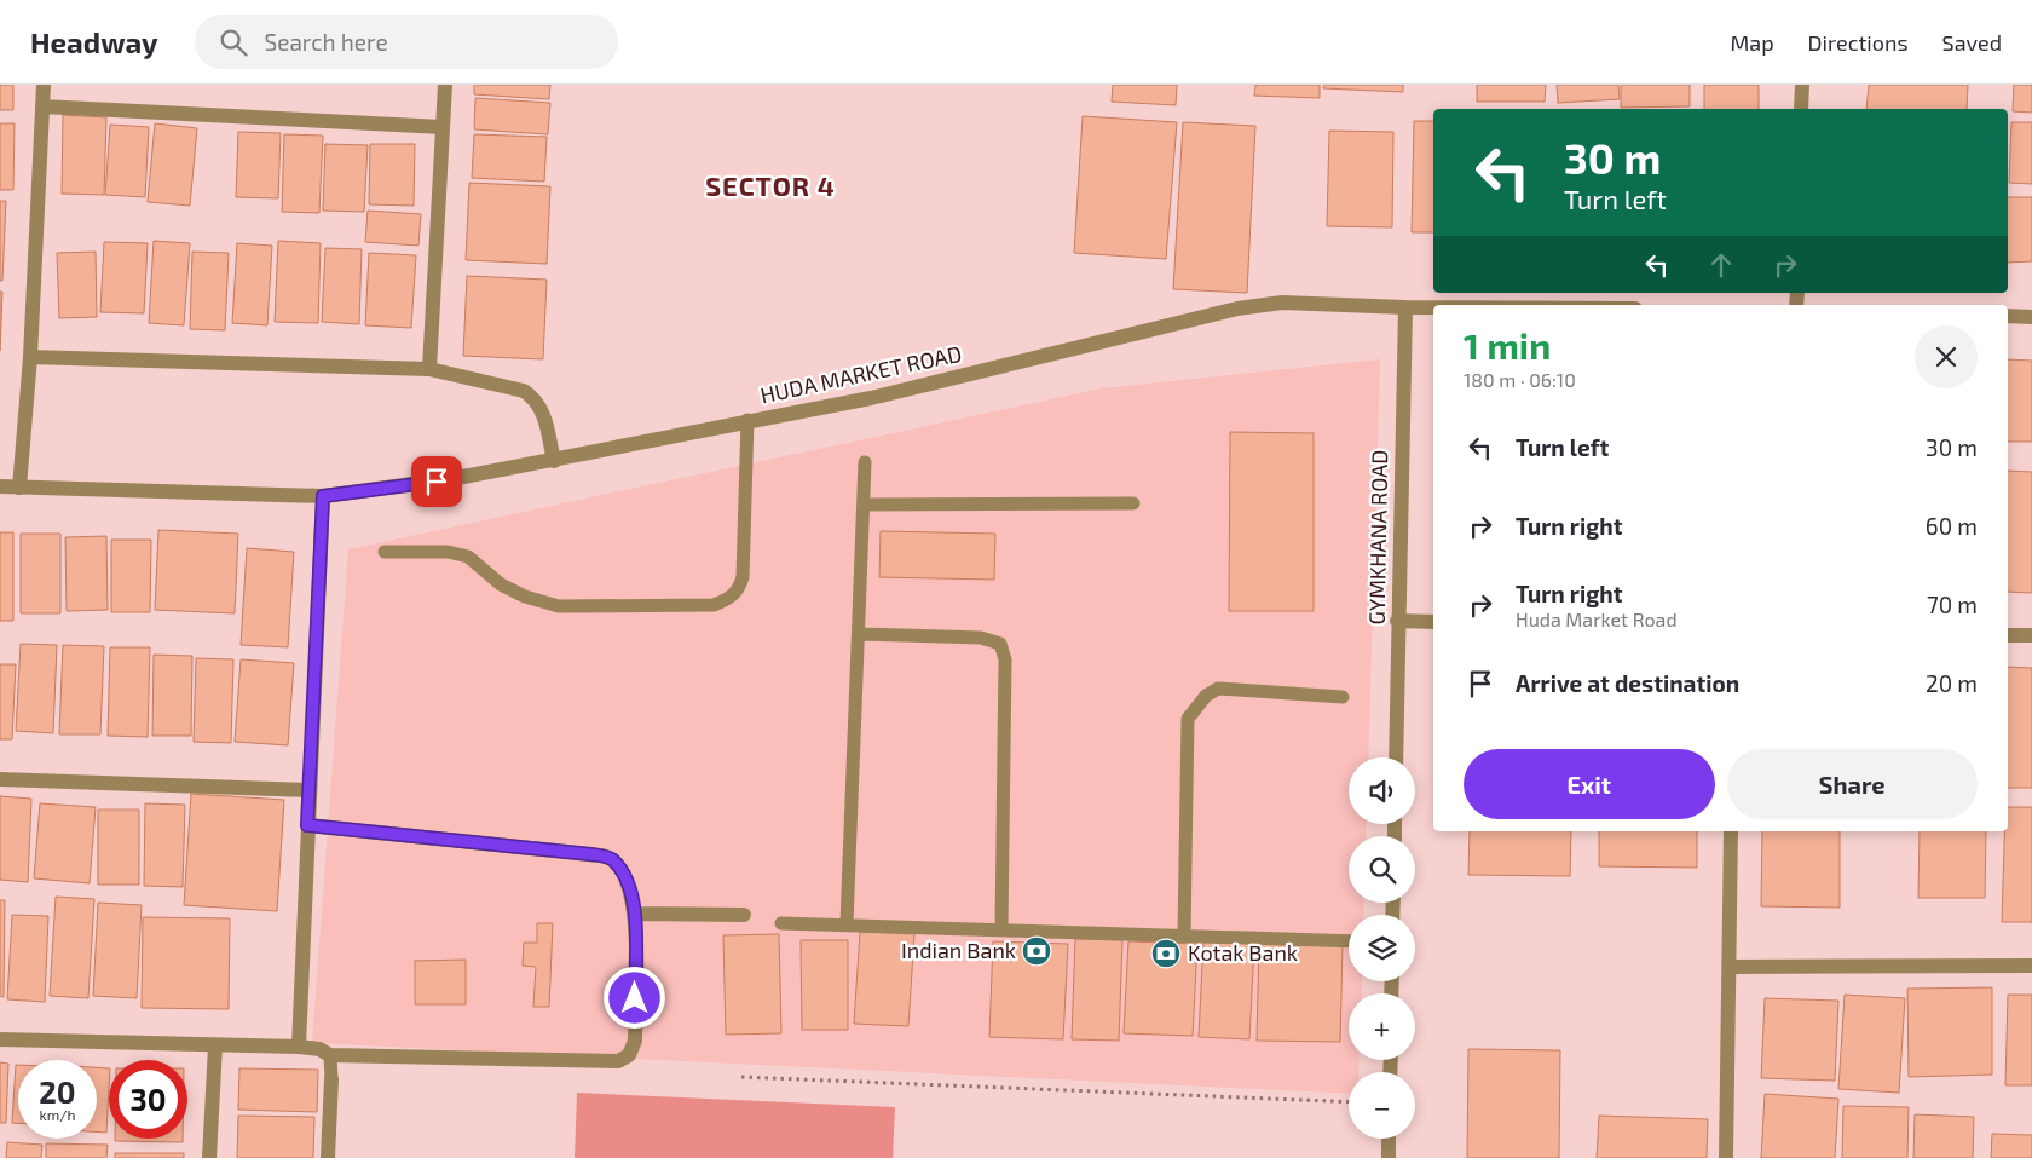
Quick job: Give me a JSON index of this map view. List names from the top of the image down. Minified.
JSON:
{"streets":{"street":["HUDA MARKET ROAD","GYMKHANA ROAD"]},"crossings":[["HUDA MARKET ROAD","GYMKHANA ROAD"]],"districts":["SECTOR 4"],"places":{"bank":["Indian Bank","Kotak Bank"]},"page":{"header":"Headway","search":"Search here","nav":["Map","Directions","Saved"],"turn":["30 m","Turn left"],"heading":["1 min","180 m · 06:10"],"list":[{"name":"Turn left","value":"30 m"},{"name":"Turn right","value":"60 m"},{"name":"Turn right","note":"Huda Market Road","value":"70 m"},{"name":"Arrive at destination","value":"20 m"}],"buttons":["Exit","Share"],"map_buttons":["+","−"],"speed":"20 km/h","limit":"30"}}
